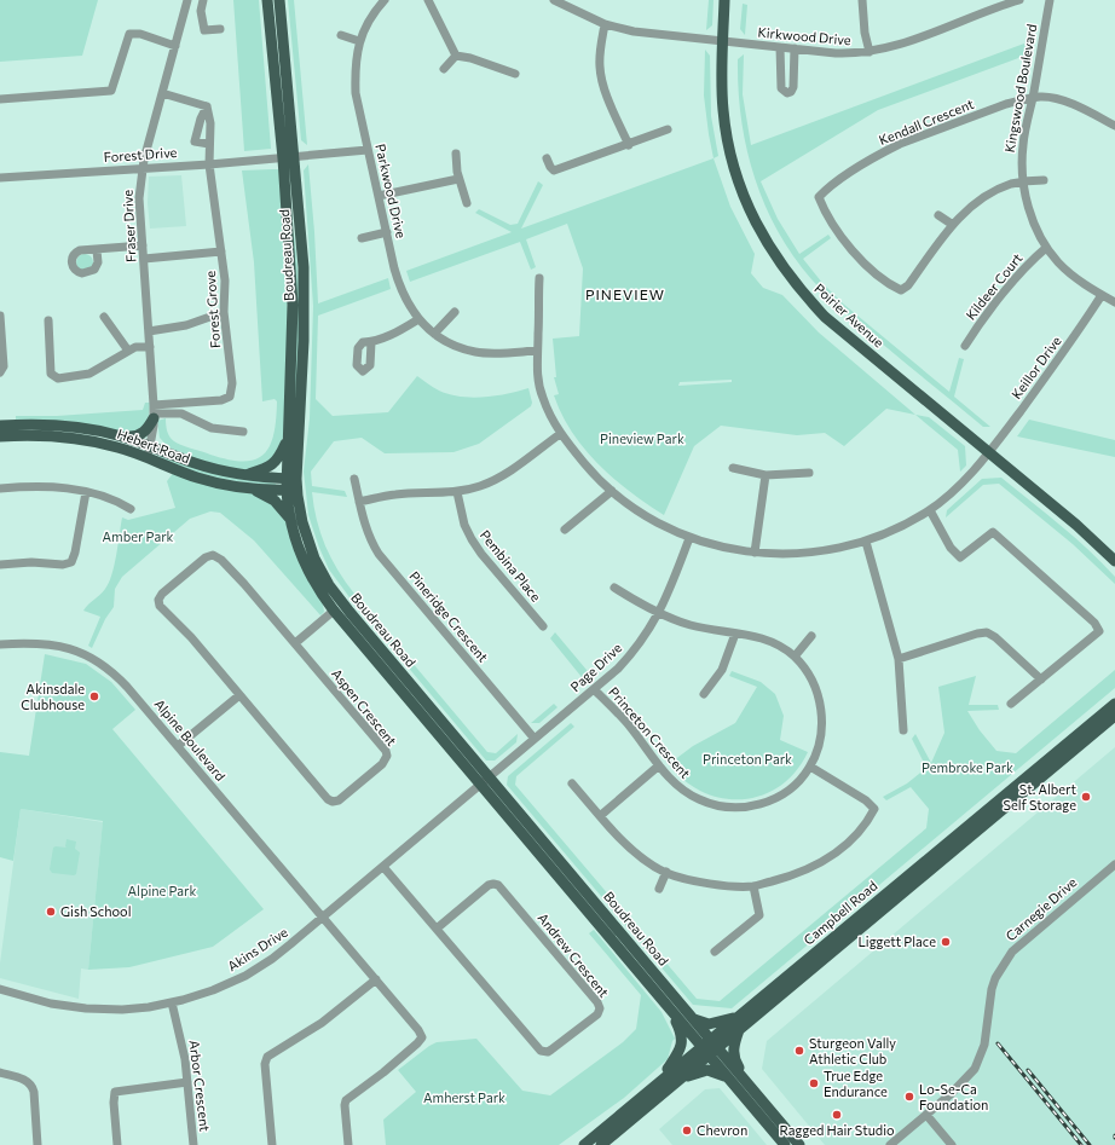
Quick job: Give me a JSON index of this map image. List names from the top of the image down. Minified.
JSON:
{"streets":{"main road":["Boudreau Road","Poirier Avenue","Hebert Road","Campbell Road"],"street":["Kirkwood Drive","Kingswood Boulevard","Kendall Crescent","Forest Drive","Parkwood Drive","Fraser Drive","Kildeer Court","Forest Grove","Keillor Drive","Pembina Place","Pineridge Crescent","Page Drive","Aspen Crescent","Princeton Crescent","Alpine Boulevard","Carnegie Drive","Akins Drive","Andrew Crescent","Arbor Crescent"]},"crossings":[["Kirkwood Drive","Poirier Avenue"],["Kingswood Boulevard","Kendall Crescent"],["Kingswood Boulevard","Kildeer Court"],["Kingswood Boulevard","Keillor Drive"],["Forest Drive","Parkwood Drive"],["Forest Drive","Fraser Drive"],["Forest Drive","Boudreau Road"],["Forest Drive","Forest Grove"],["Parkwood Drive","Keillor Drive"],["Fraser Drive","Forest Grove"],["Fraser Drive","Hebert Road"],["Boudreau Road","Hebert Road"],["Boudreau Road","Page Drive"],["Boudreau Road","Campbell Road"],["Boudreau Road","Akins Drive"],["Poirier Avenue","Keillor Drive"],["Keillor Drive","Page Drive"],["Pineridge Crescent","Page Drive"],["Page Drive","Princeton Crescent"],["Page Drive","Akins Drive"],["Alpine Boulevard","Akins Drive"],["Akins Drive","Andrew Crescent"],["Akins Drive","Arbor Crescent"]],"districts":["PINEVIEW"],"parks":["Pineview Park","Amber Park","Princeton Park","Pembroke Park","Alpine Park","Amherst Park"],"places":["Akinsdale Clubhouse","St. Albert Self Storage","Gish School","Liggett Place","Sturgeon Vally Athletic Club","True Edge Endurance","Lo-Se-Ca Foundation","Ragged Hair Studio","Chevron"]}
